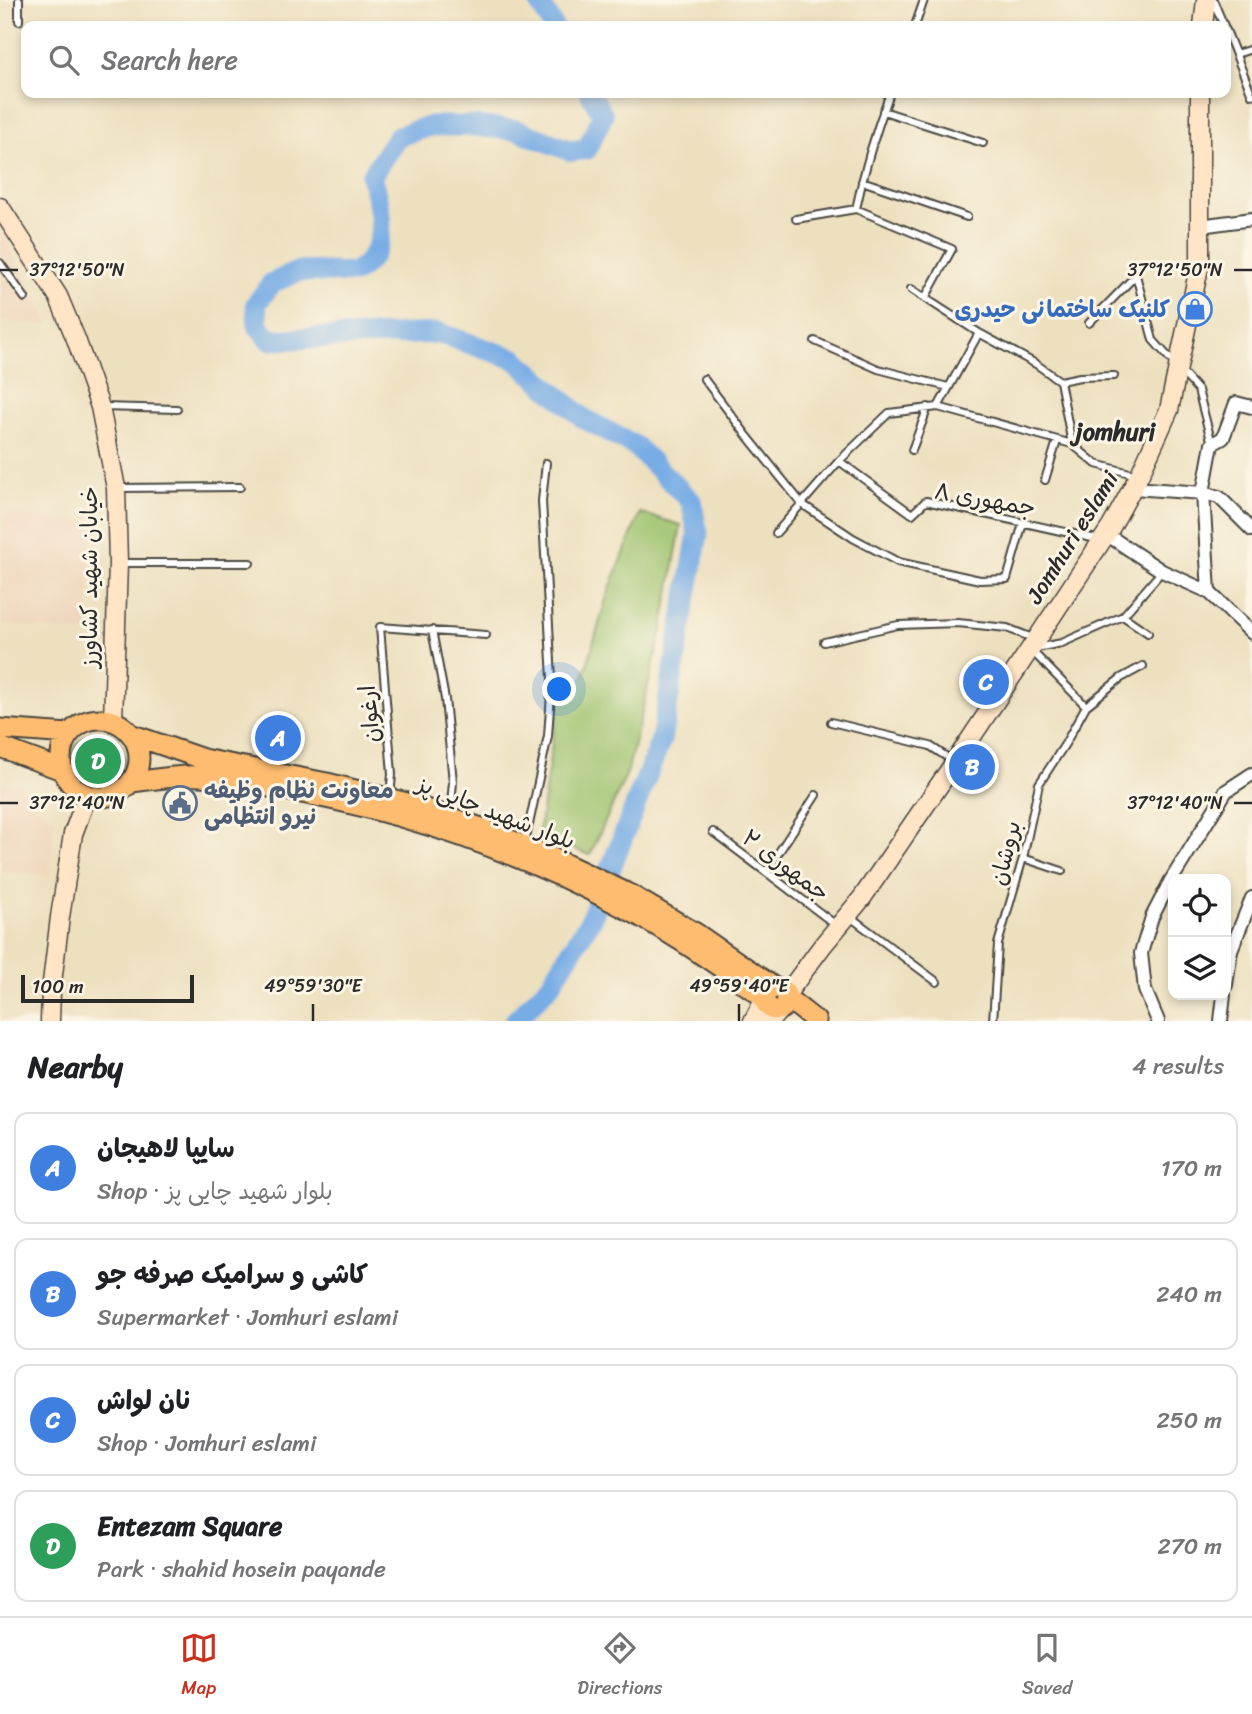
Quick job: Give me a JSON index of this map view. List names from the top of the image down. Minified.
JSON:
{"streets":{"main road":["Jomhuri eslami","خیابان شهید کشاورز","بلوار شهید چایی پز"],"lane":["جمهوری ۸","ارغوان","بروشان","جمهوری ۲"]},"crossings":[["جمهوری ۸","Jomhuri eslami"],["Jomhuri eslami","بلوار شهید چایی پز"],["Jomhuri eslami","جمهوری ۲"],["خیابان شهید کشاورز","بلوار شهید چایی پز"],["ارغوان","بلوار شهید چایی پز"]],"districts":["jomhuri"],"places":{"shop":["کلنیک ساختمانی حیدری"],"public building":["معاونت نظام وظیفه نیرو انتظامی"]},"scale_bar":"100 m","page":{"search":"Search here","pins":["C","A","D","B"],"scale":"100 m","heading":["Nearby","4 results"],"list":[{"mark":"A","name":"سایپا لاهیجان","note":"Shop · بلوار شهید چایی پز","value":"170 m"},{"mark":"B","name":"کاشی و سرامیک صرفه جو","note":"Supermarket · Jomhuri eslami","value":"240 m"},{"mark":"C","name":"نان لواش","note":"Shop · Jomhuri eslami","value":"250 m"},{"mark":"D","name":"Entezam Square","note":"Park · shahid hosein payande","value":"270 m"}],"nav":["Map","Directions","Saved"]},"coordinates":["37°12'50\"N","37°12'40\"N","49°59'30\"E","49°59'40\"E"]}
